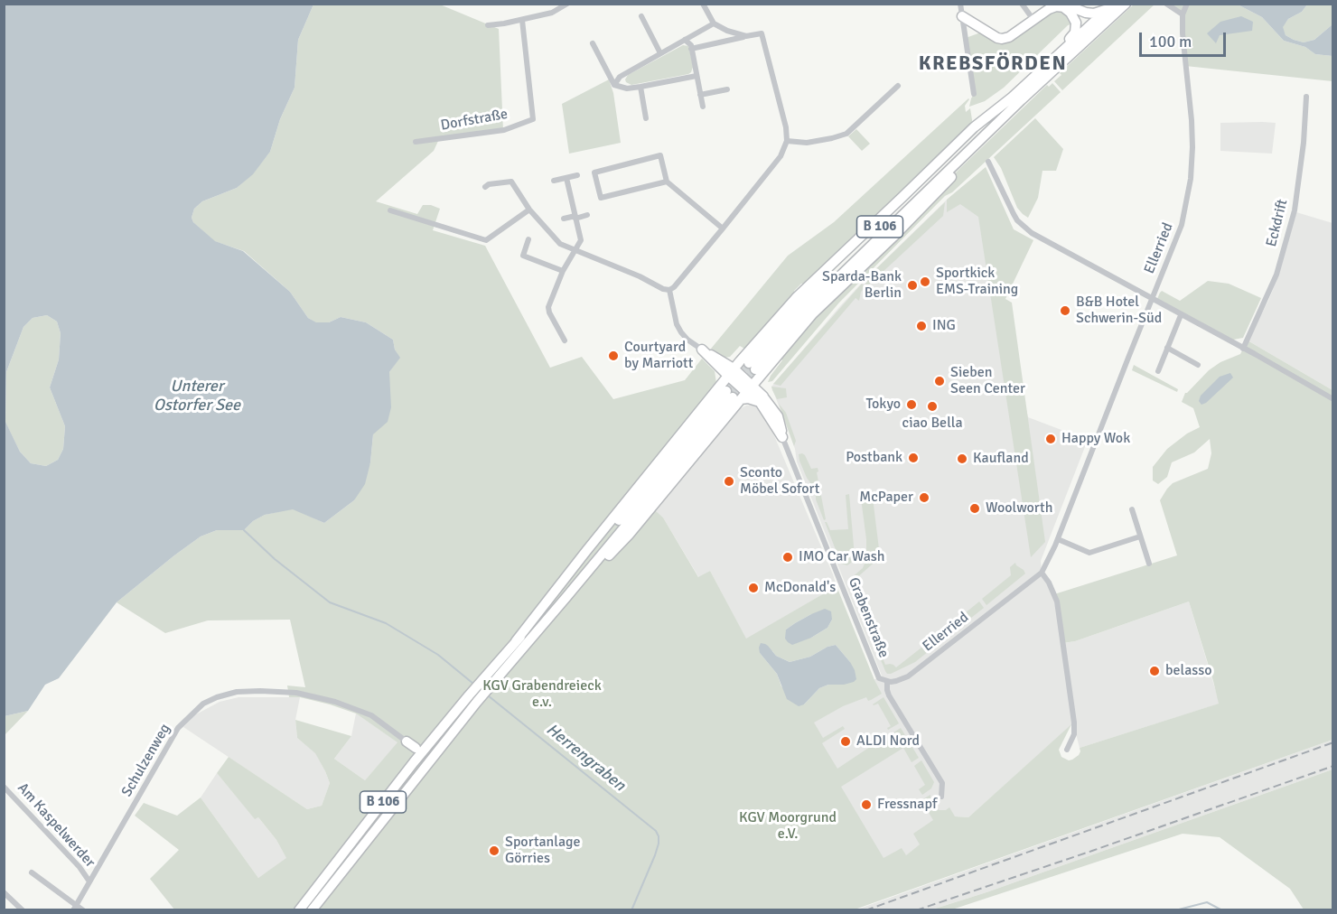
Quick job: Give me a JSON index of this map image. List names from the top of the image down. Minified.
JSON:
{"streets":{"highway":["B 106"],"street":["Dorfstraße","Eckdrift","Ellerried","Grabenstraße","Schulzenweg","Am Kaspelwerder"]},"crossings":[["Ellerried","Grabenstraße"],["Schulzenweg","Am Kaspelwerder"]],"districts":["KREBSFÖRDEN"],"water":["Unterer Ostorfer See","Herrengraben"],"parks":["KGV Grabendreieck e.v.","KGV Moorgrund e.V."],"places":["Sportkick EMS-Training","Sparda-Bank Berlin","B&B Hotel Schwerin-Süd","ING","Courtyard by Marriott","Sieben Seen Center","Tokyo","ciao Bella","Happy Wok","Postbank","Kaufland","Sconto Möbel Sofort","McPaper","Woolworth","IMO Car Wash","McDonald's","belasso","ALDI Nord","Fressnapf","Sportanlage Görries"],"scale_bar":"100 m"}
